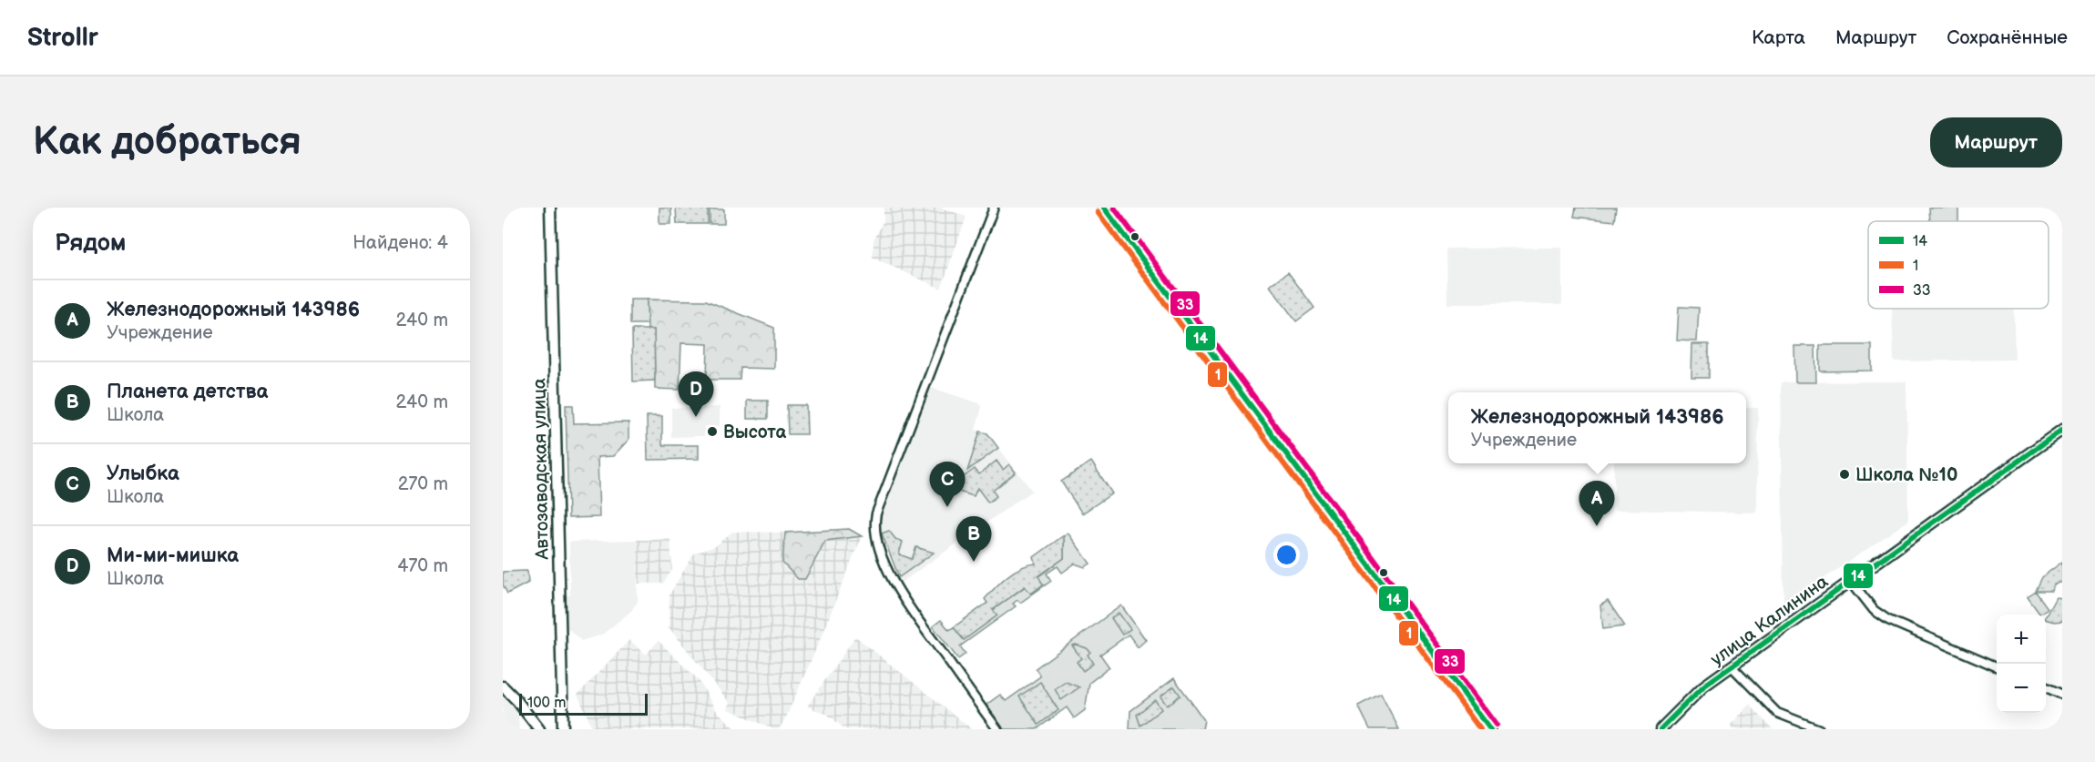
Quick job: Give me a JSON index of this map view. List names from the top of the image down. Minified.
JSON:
{"streets":{"street":["Автозаводская улица","улица Калинина"]},"places":["Высота","Школа №10"],"lines":["transit line 14","transit line 33","transit line 1"],"legend":["14","1","33"],"scale_bar":"100 m","page":{"header":"Strollr","nav":["Карта","Маршрут","Сохранённые"],"buttons":"Маршрут","title":"Как добраться","heading":["Рядом","Найдено: 4"],"list":[{"mark":"A","name":"Железнодорожный 143986","note":"Учреждение","value":"240 m"},{"mark":"B","name":"Планета детства","note":"Школа","value":"240 m"},{"mark":"C","name":"Улыбка","note":"Школа","value":"270 m"},{"mark":"D","name":"Ми-ми-мишка","note":"Школа","value":"470 m"}],"pins":["D","C","A","B"],"popup":["Железнодорожный 143986","Учреждение"],"map_buttons":["+","−"],"scale":"100 m"}}
